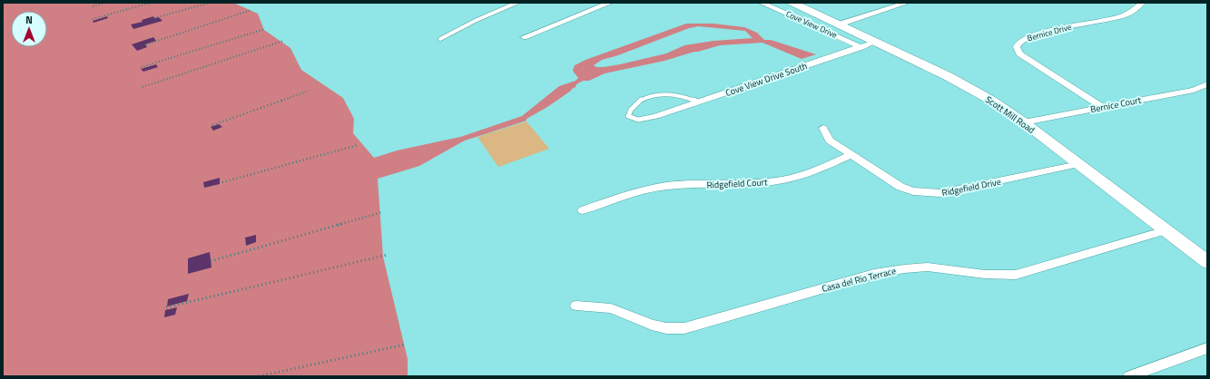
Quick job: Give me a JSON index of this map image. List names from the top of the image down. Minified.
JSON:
{"streets":{"street":["Cove View Drive","Bernice Drive","Cove View Drive South","Bernice Court","Scott Mill Road","Ridgefield Court","Ridgefield Drive","Casa del Rio Terrace"]},"crossings":[["Cove View Drive","Cove View Drive South"],["Bernice Drive","Bernice Court"],["Cove View Drive South","Scott Mill Road"],["Bernice Court","Scott Mill Road"],["Scott Mill Road","Ridgefield Drive"],["Scott Mill Road","Casa del Rio Terrace"],["Ridgefield Court","Ridgefield Drive"]],"north":"top"}
